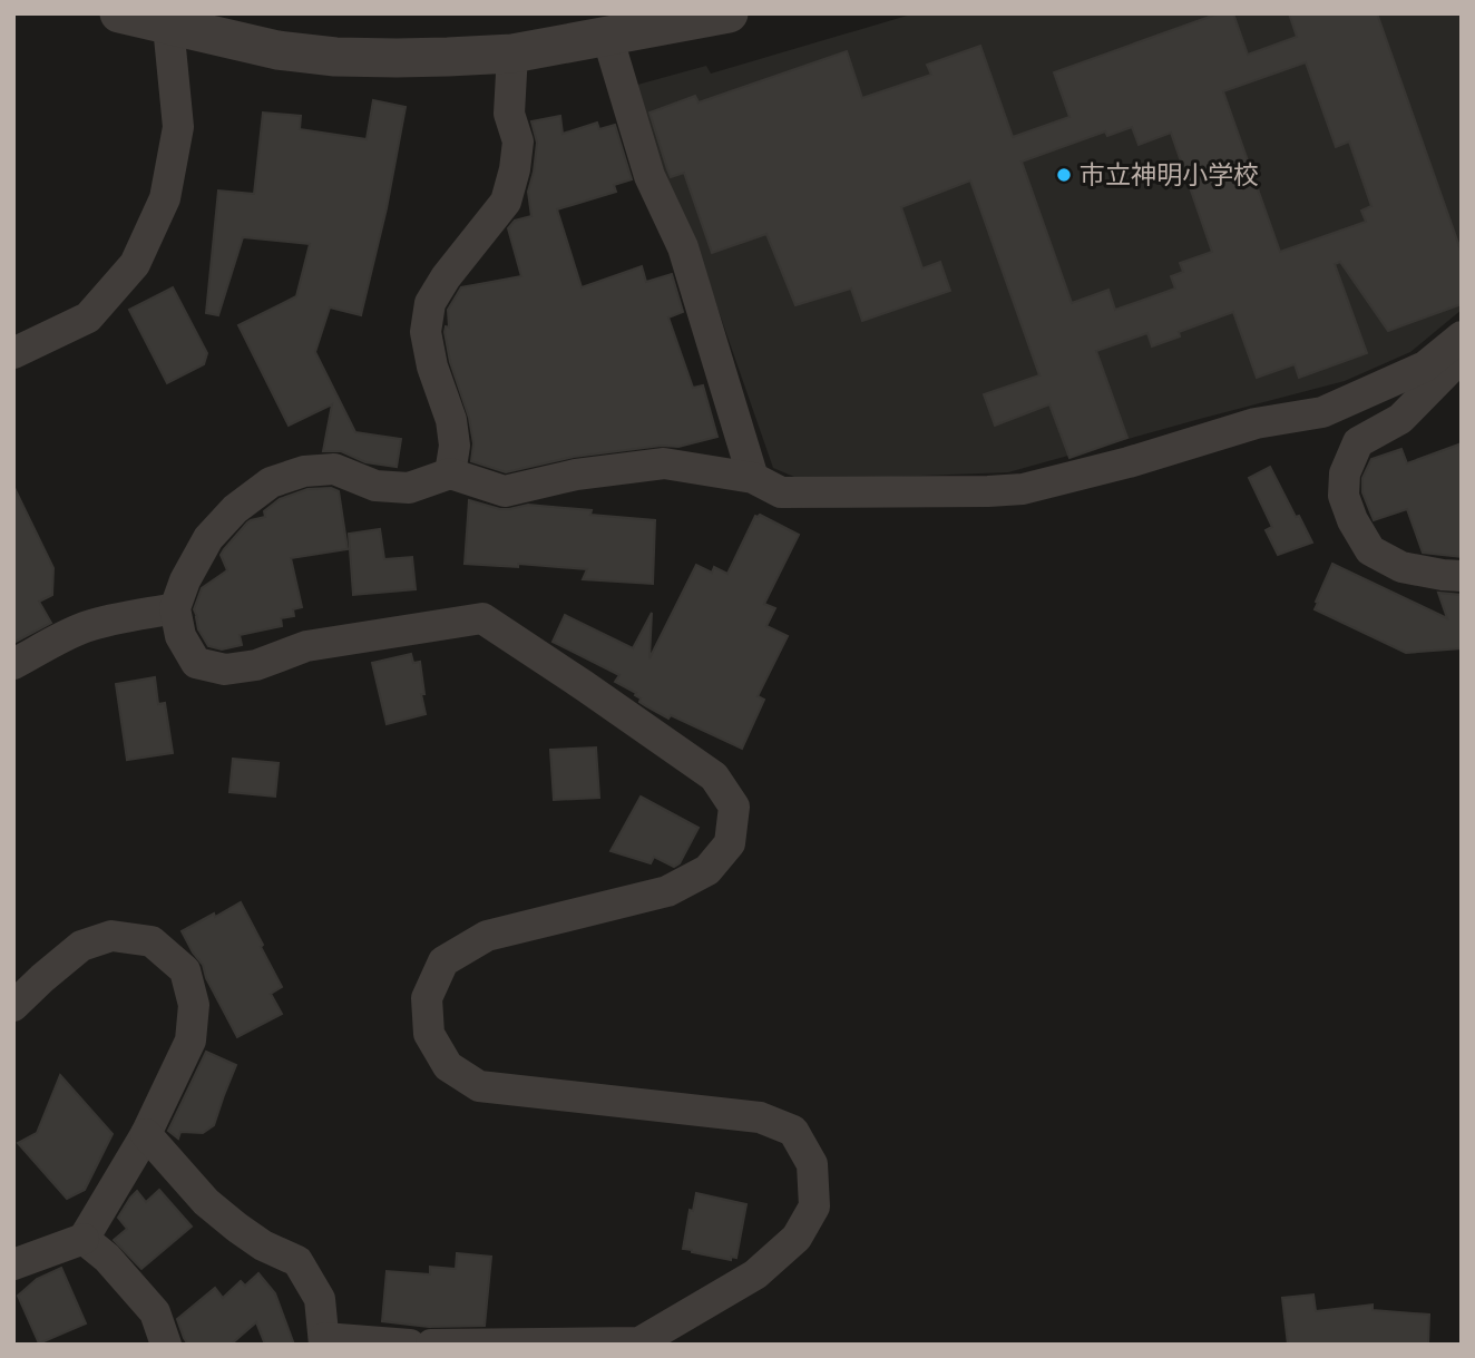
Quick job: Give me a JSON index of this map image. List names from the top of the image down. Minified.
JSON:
{"places":["市立神明小学校"]}
